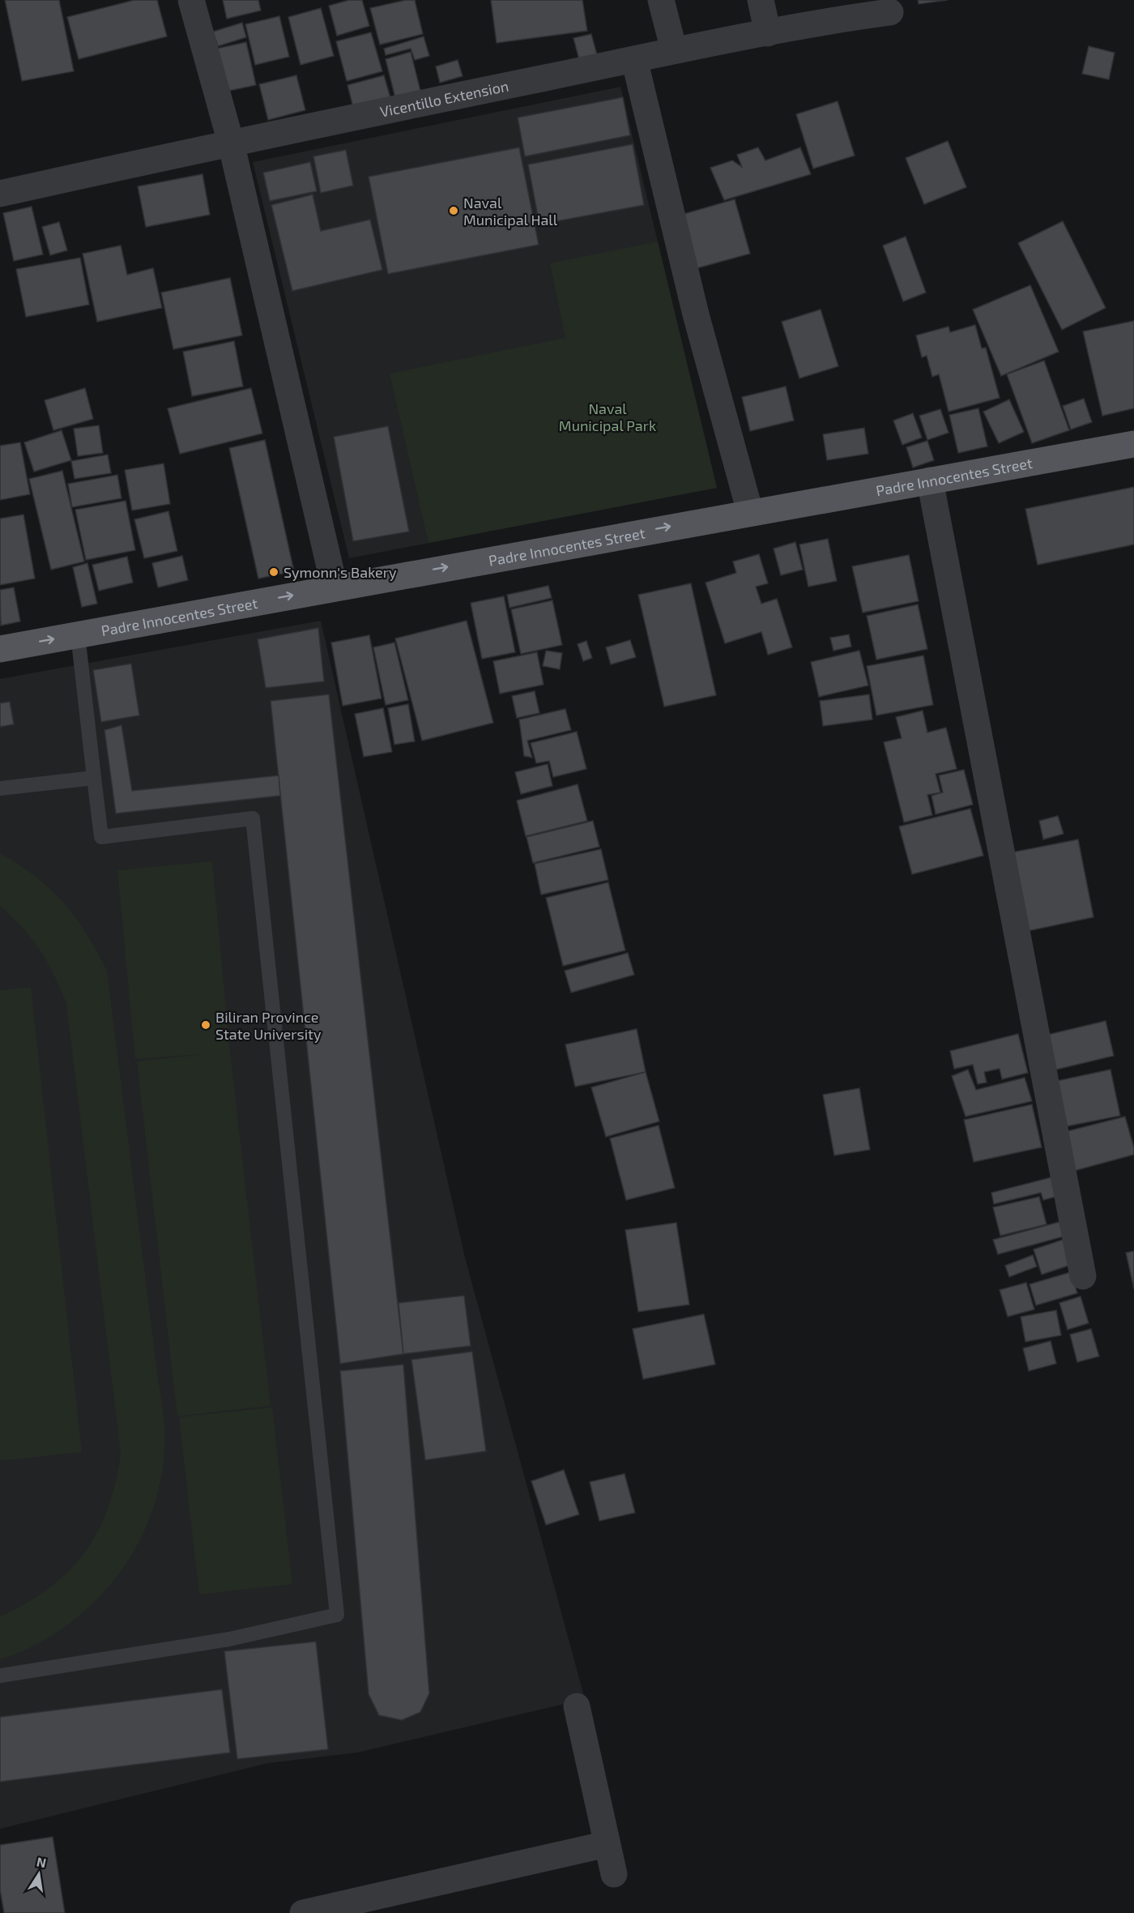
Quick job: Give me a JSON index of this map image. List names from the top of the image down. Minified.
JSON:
{"streets":{"main road":["Padre Innocentes Street"],"street":["Vicentillo Extension"]},"one_way":["Padre Innocentes Street"],"parks":["Naval Municipal Park"],"places":["Naval Municipal Hall","Symonn's Bakery","Biliran Province State University"],"north":"top"}
